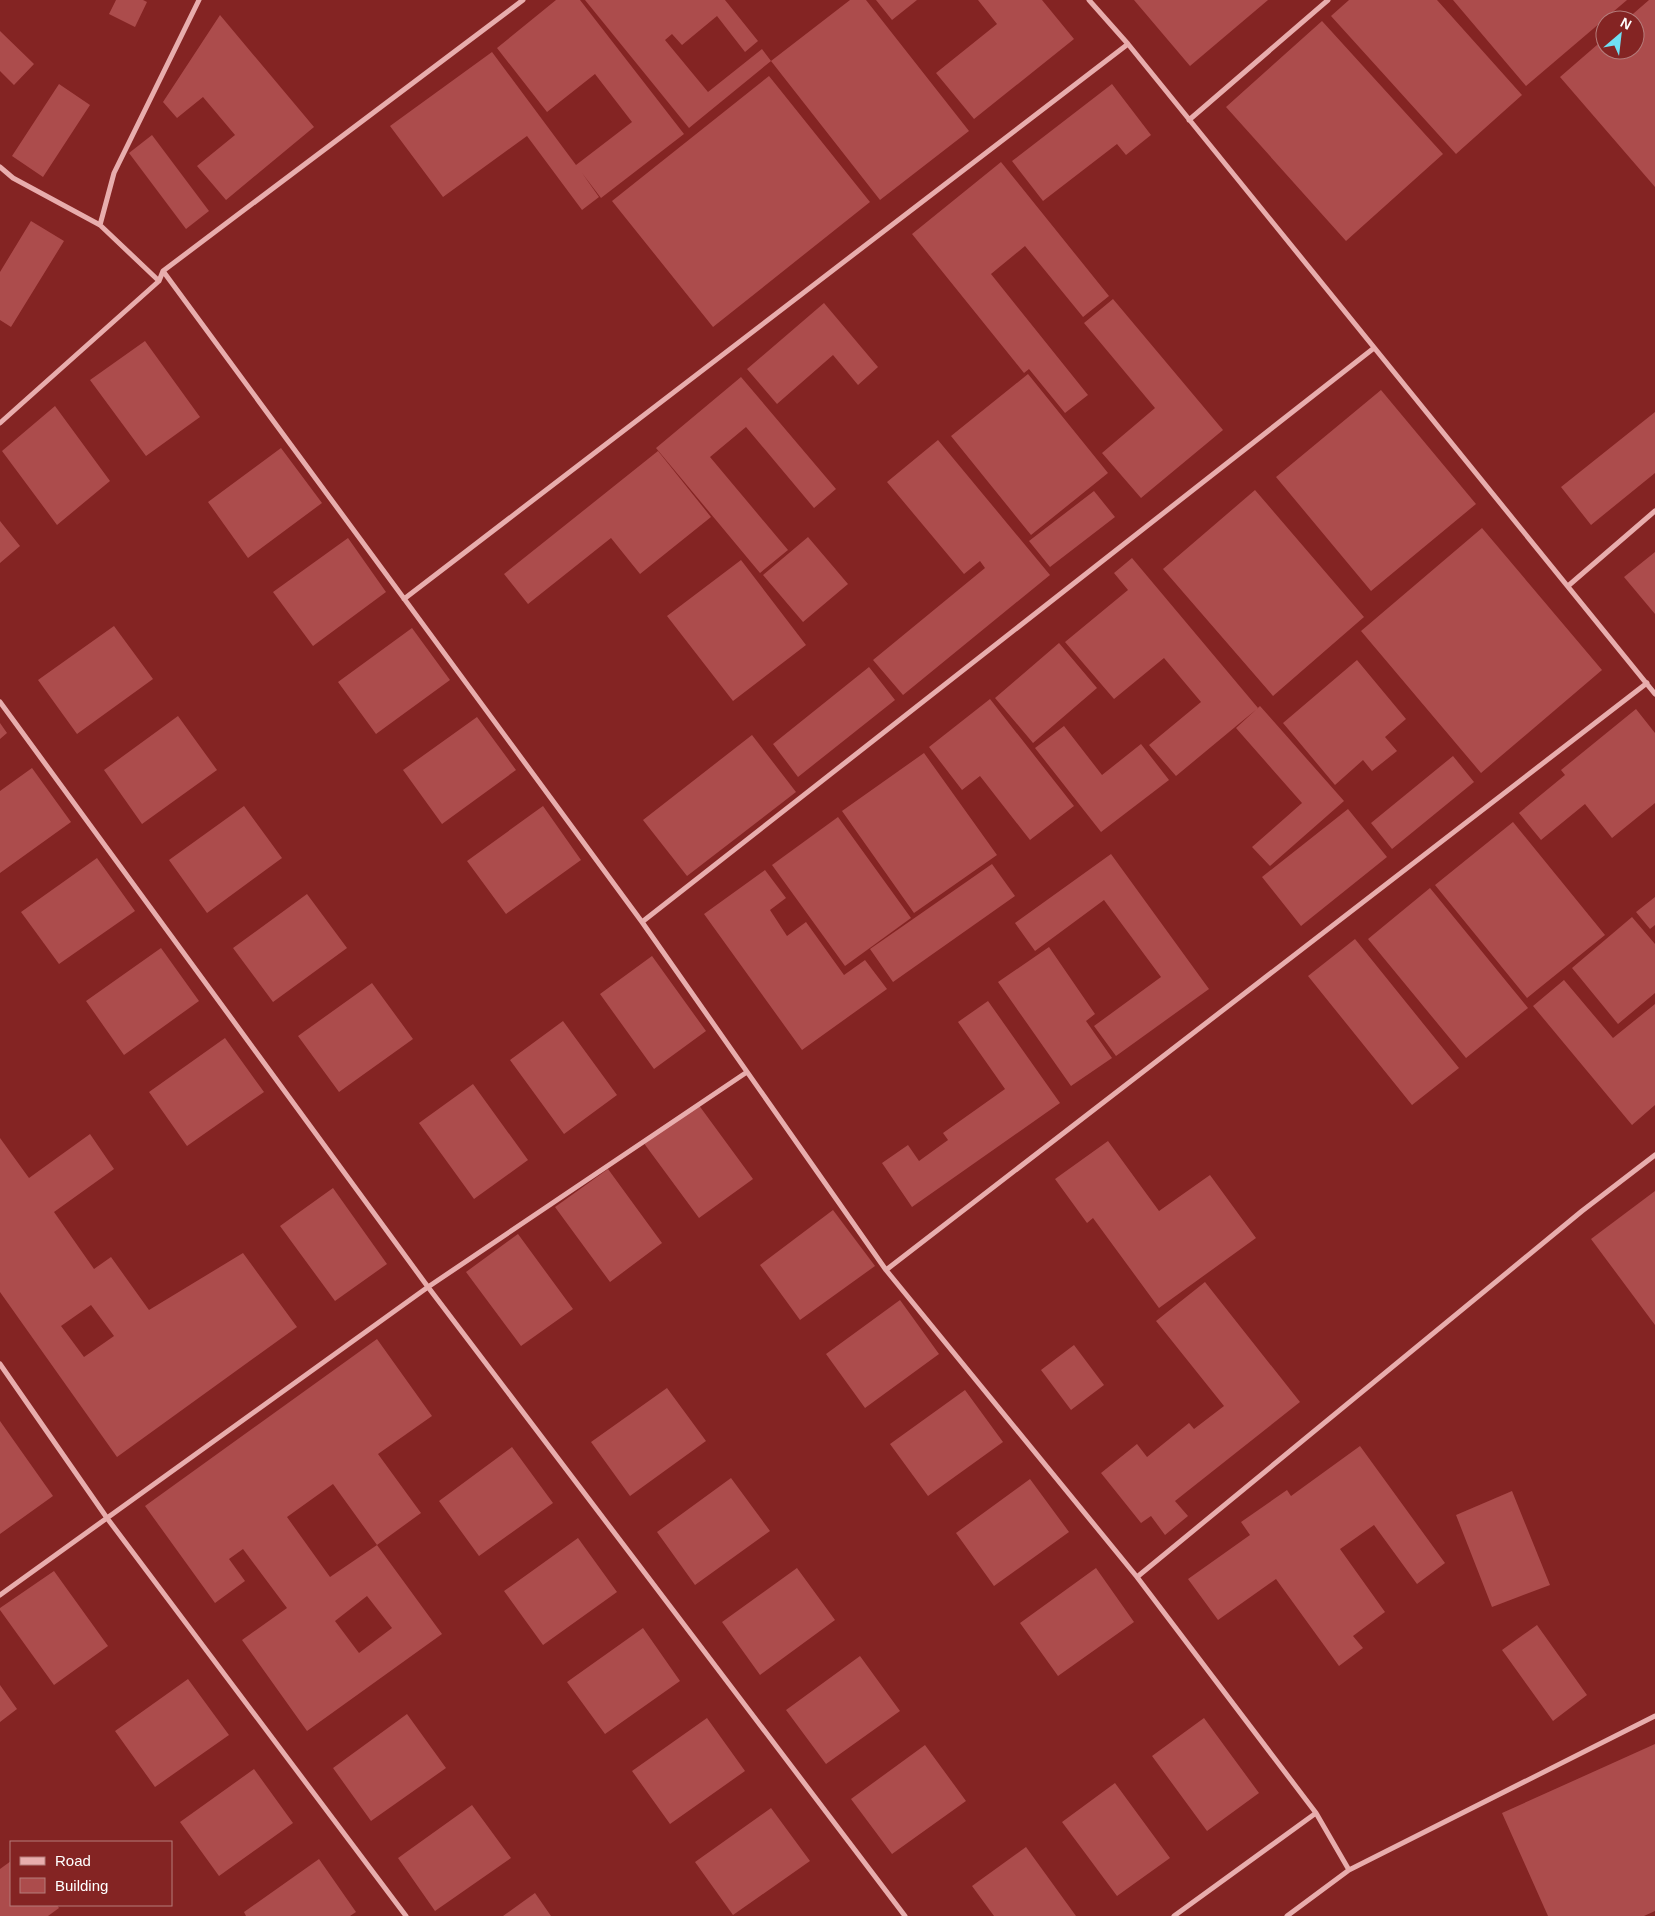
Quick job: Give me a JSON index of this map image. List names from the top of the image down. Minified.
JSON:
{"legend":["Road","Building"],"north":"top right"}
